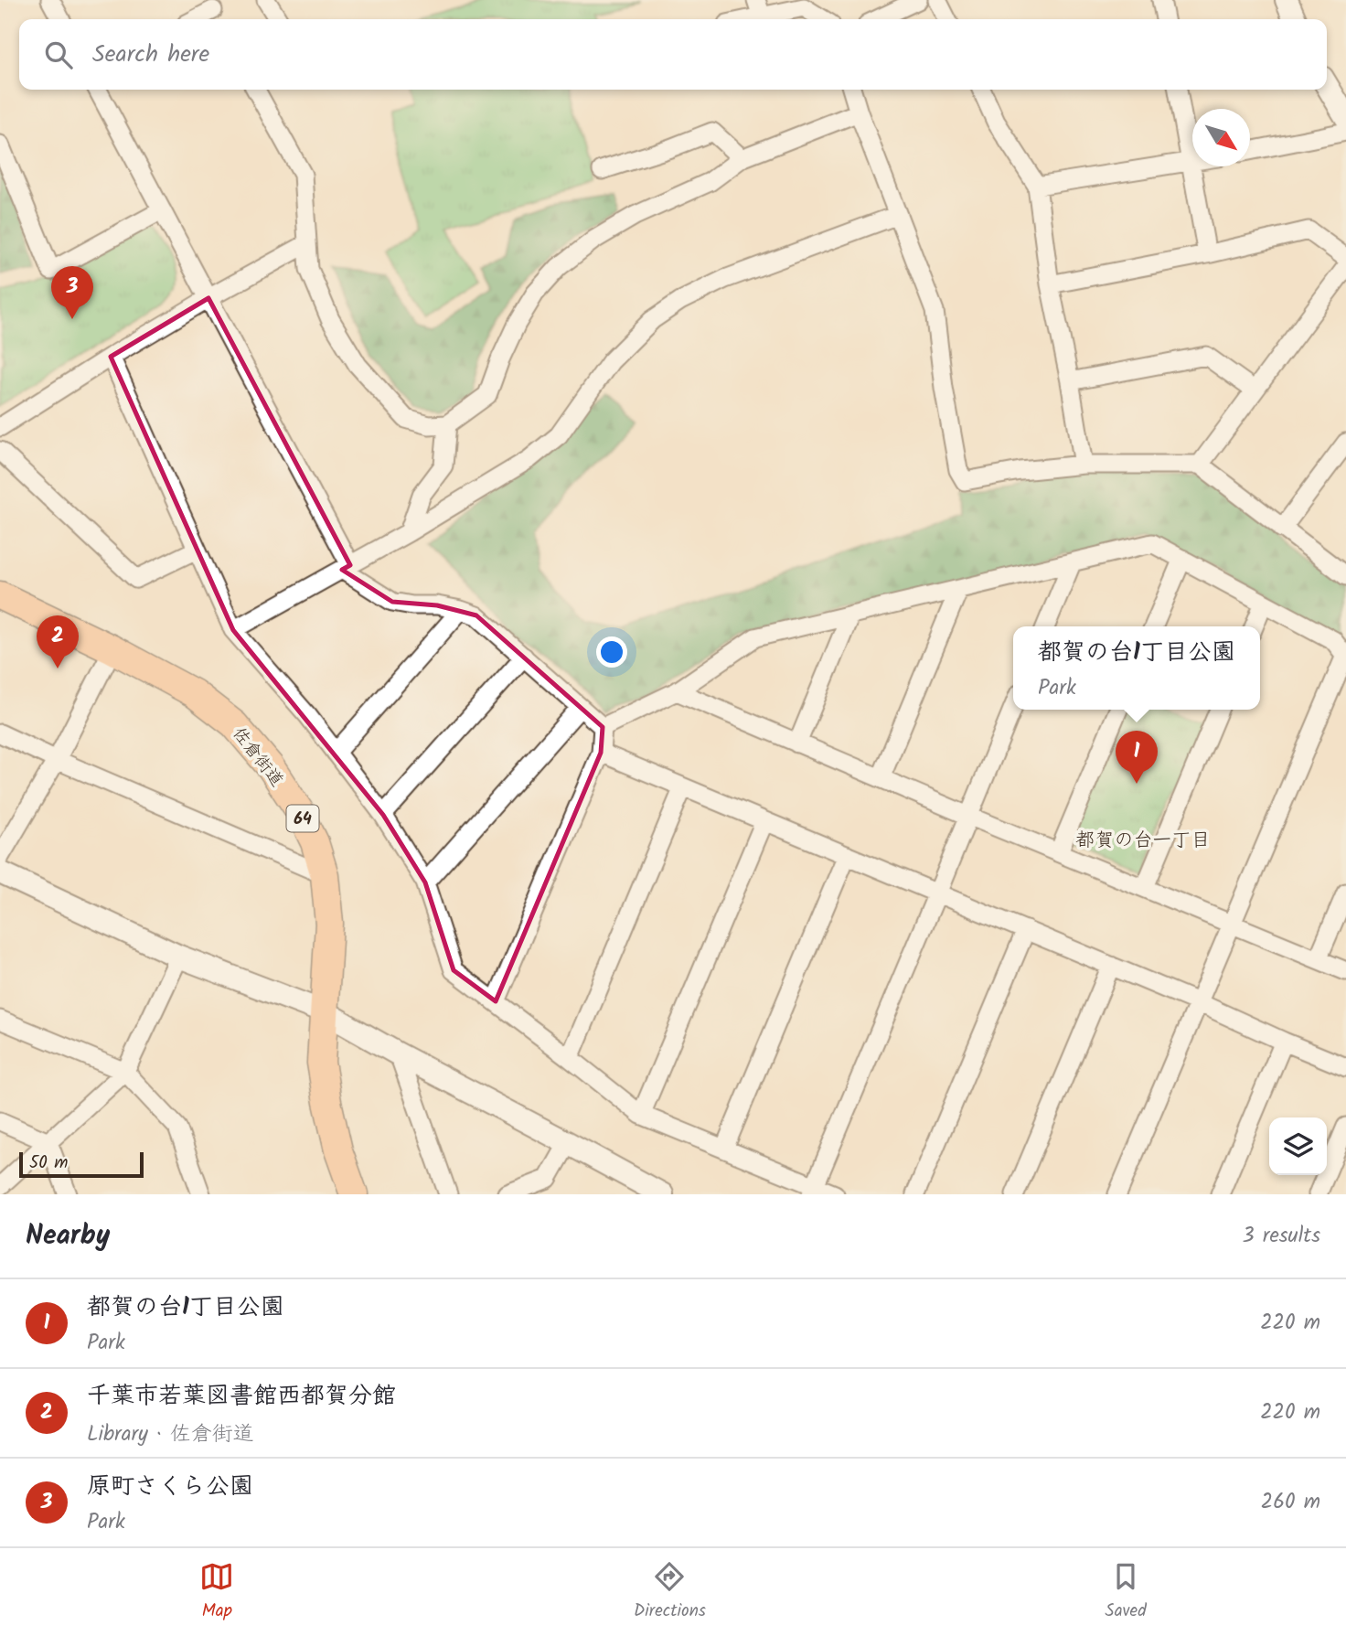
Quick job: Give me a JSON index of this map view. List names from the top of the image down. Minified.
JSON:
{"streets":{"main road":["佐倉街道","64"]},"districts":["都賀の台一丁目"],"scale_bar":"50 m","north":"bottom right","page":{"search":"Search here","pins":["3","2","1"],"popup":["都賀の台1丁目公園","Park"],"scale":"50 m","heading":["Nearby","3 results"],"list":[{"mark":"1","name":"都賀の台1丁目公園","note":"Park","value":"220 m"},{"mark":"2","name":"千葉市若葉図書館西都賀分館","note":"Library · 佐倉街道","value":"220 m"},{"mark":"3","name":"原町さくら公園","note":"Park","value":"260 m"}],"nav":["Map","Directions","Saved"]}}
